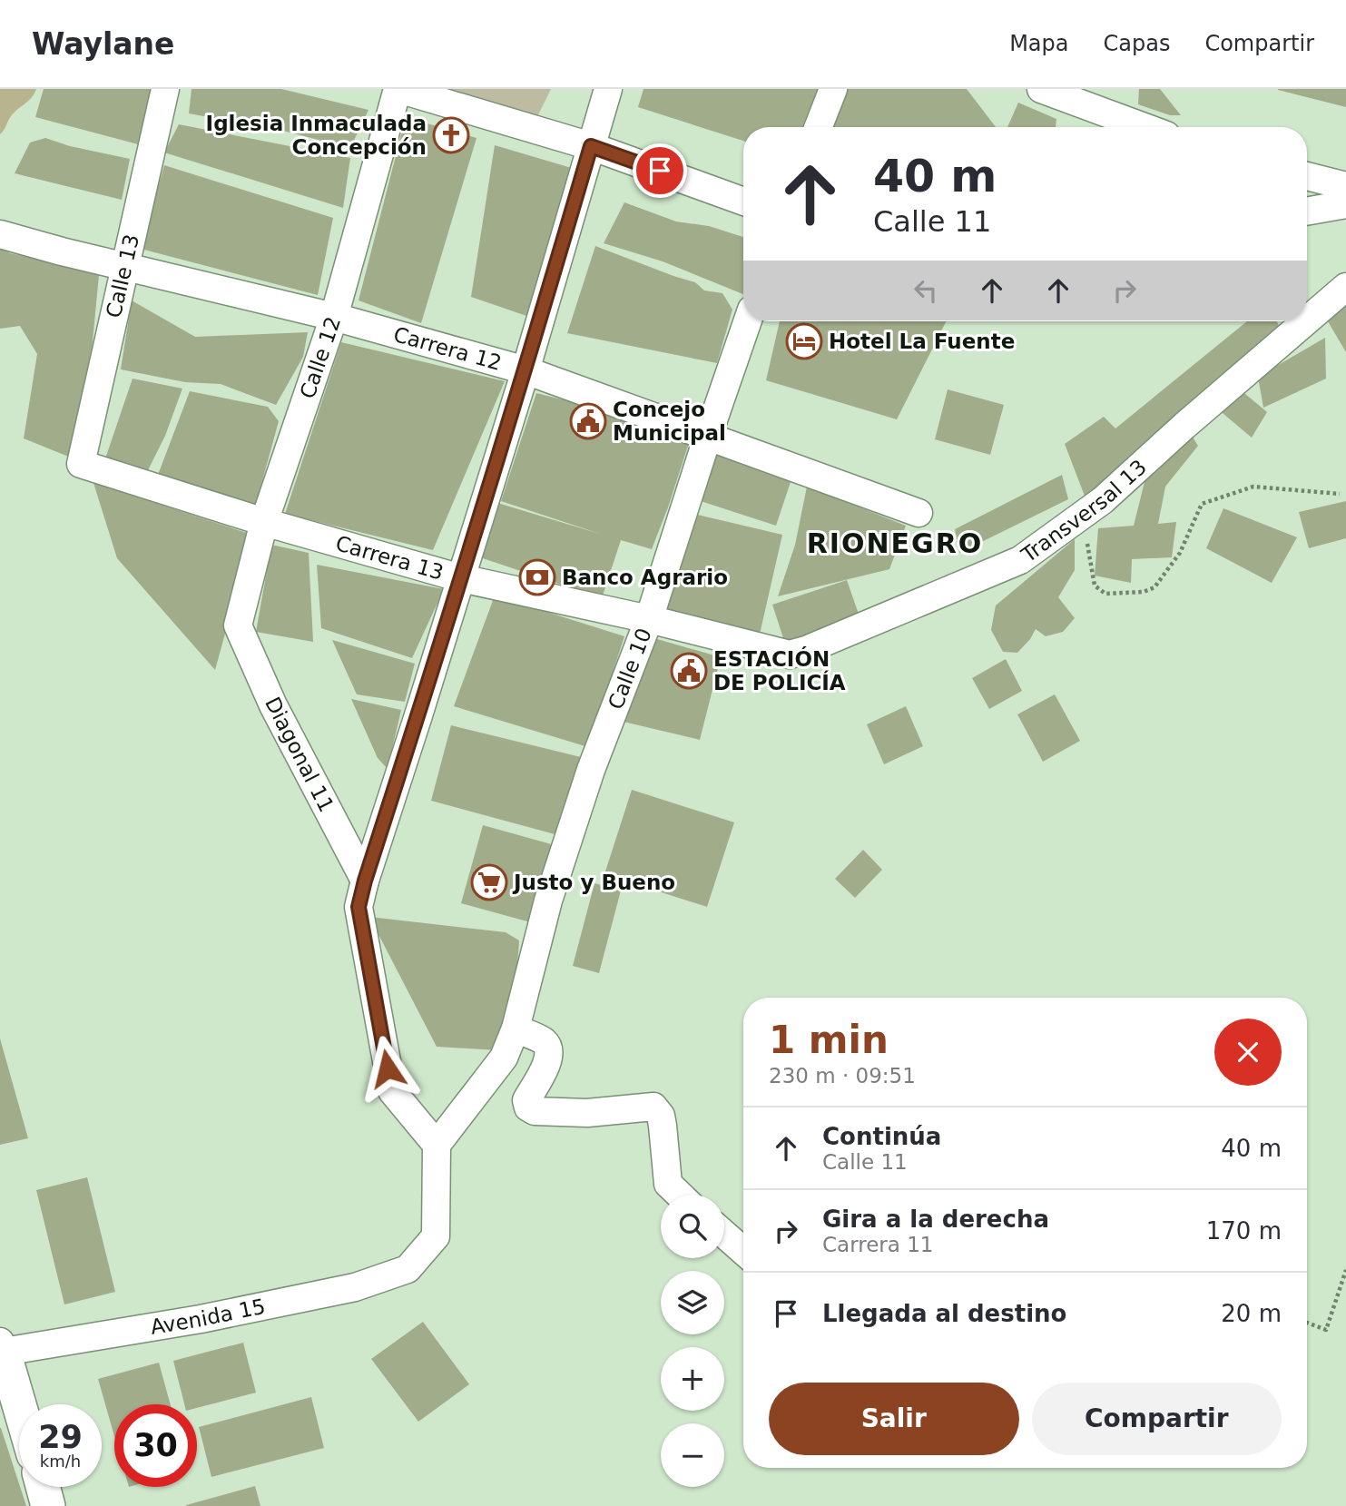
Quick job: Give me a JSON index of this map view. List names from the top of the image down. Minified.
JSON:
{"streets":{"street":["Calle 13","Carrera 12","Calle 12","Transversal 13","Carrera 13","Calle 10","Diagonal 11","Avenida 15"]},"crossings":[["Calle 13","Carrera 12"],["Calle 13","Carrera 13"],["Carrera 12","Calle 12"],["Carrera 12","Calle 10"],["Calle 12","Carrera 13"],["Calle 12","Diagonal 11"],["Transversal 13","Carrera 13"],["Carrera 13","Calle 10"],["Calle 10","Avenida 15"]],"districts":["RIONEGRO"],"places":{"church":["Iglesia Inmaculada Concepción"],"hotel":["Hotel La Fuente"],"public building":["Concejo Municipal","ESTACIÓN DE POLICÍA"],"bank":["Banco Agrario"],"supermarket":["Justo y Bueno"]},"page":{"header":"Waylane","nav":["Mapa","Capas","Compartir"],"turn":["40 m","Calle 11"],"heading":["1 min","230 m · 09:51"],"list":[{"name":"Continúa","note":"Calle 11","value":"40 m"},{"name":"Gira a la derecha","note":"Carrera 11","value":"170 m"},{"name":"Llegada al destino","value":"20 m"}],"map_buttons":["+","−"],"buttons":["Salir","Compartir"],"speed":"29 km/h","limit":"30"}}
